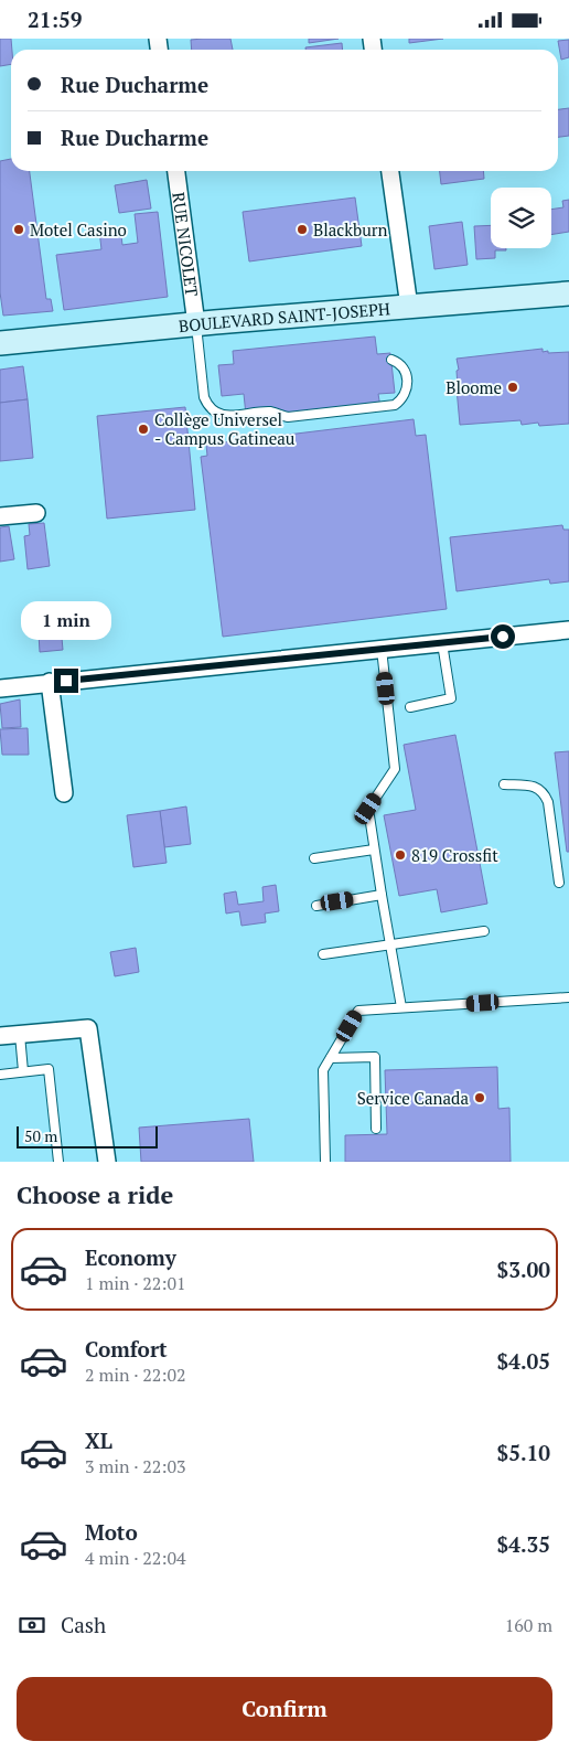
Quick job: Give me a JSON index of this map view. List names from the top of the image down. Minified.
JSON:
{"streets":{"main road":["BOULEVARD SAINT-JOSEPH"],"street":["RUE NICOLET"]},"crossings":[["RUE NICOLET","BOULEVARD SAINT-JOSEPH"]],"places":["Motel Casino","Blackburn","Bloome","Collège Universel - Campus Gatineau","819 Crossfit","Service Canada"],"scale_bar":"50 m","page":{"status":"21:59","banner":["Rue Ducharme","Rue Ducharme"],"bubble":"1 min","scale":"50 m","heading":"Choose a ride","list":[{"name":"Economy","note":"1 min · 22:01","value":"$3.00"},{"name":"Comfort","note":"2 min · 22:02","value":"$4.05"},{"name":"XL","note":"3 min · 22:03","value":"$5.10"},{"name":"Moto","note":"4 min · 22:04","value":"$4.35"}],"pay":["Cash","160 m"],"buttons":"Confirm"}}
